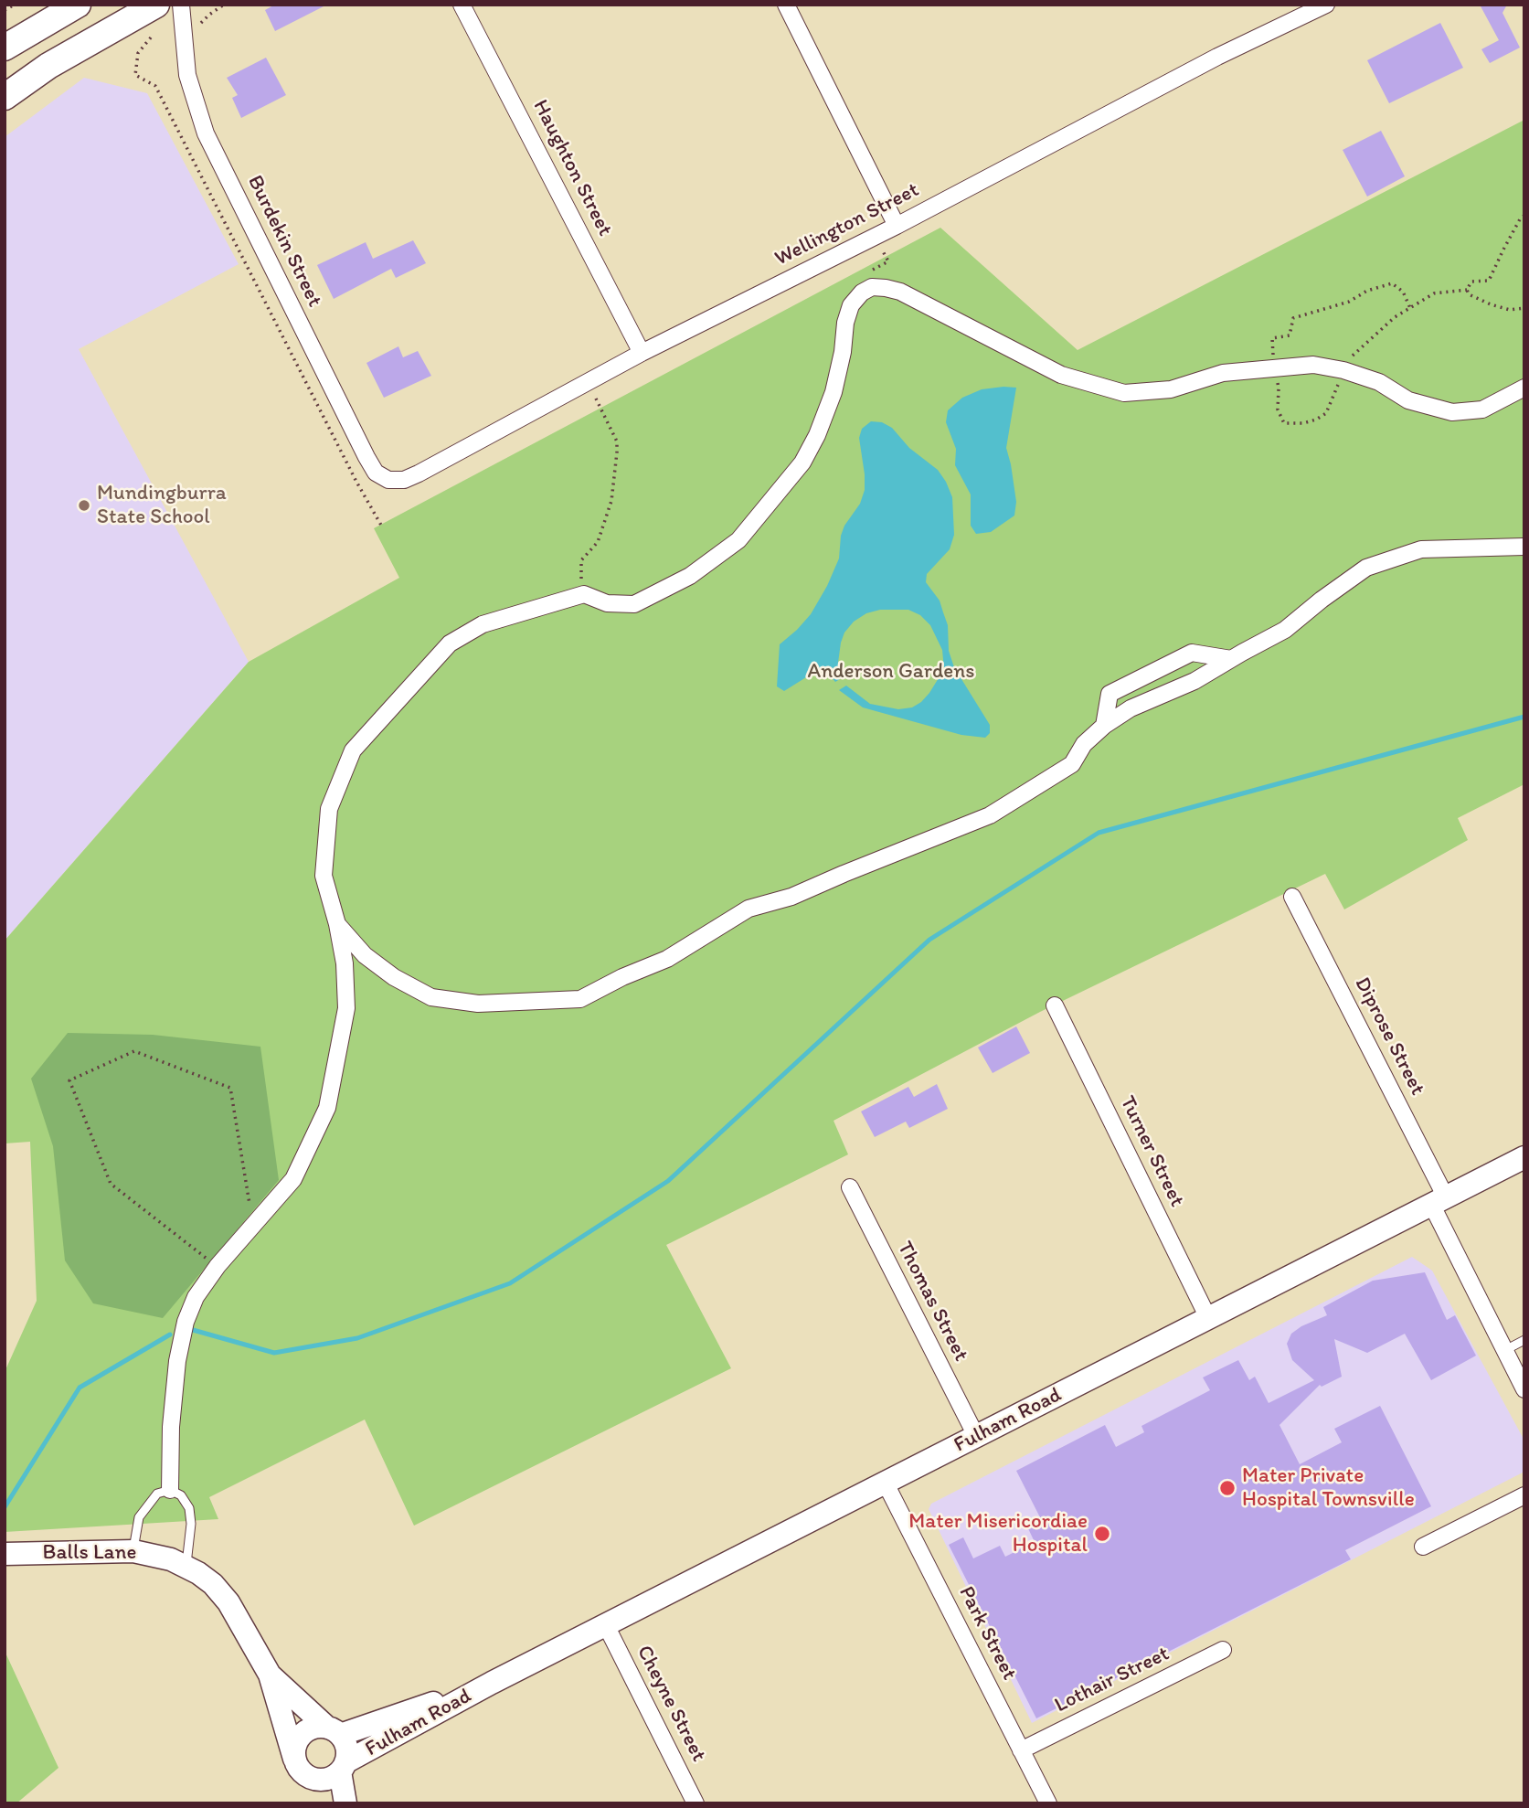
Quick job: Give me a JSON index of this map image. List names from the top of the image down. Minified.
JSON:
{"streets":{"street":["Haughton Street","Wellington Street","Burdekin Street","Diprose Street","Turner Street","Thomas Street","Fulham Road","Balls Lane","Park Street","Lothair Street","Cheyne Street"]},"crossings":[["Haughton Street","Wellington Street"],["Wellington Street","Burdekin Street"],["Diprose Street","Fulham Road"],["Turner Street","Fulham Road"],["Thomas Street","Fulham Road"],["Fulham Road","Balls Lane"],["Fulham Road","Park Street"],["Fulham Road","Cheyne Street"],["Park Street","Lothair Street"]],"parks":["Anderson Gardens"],"places":["Mundingburra State School","Mater Private Hospital Townsville","Mater Misericordiae Hospital"]}
